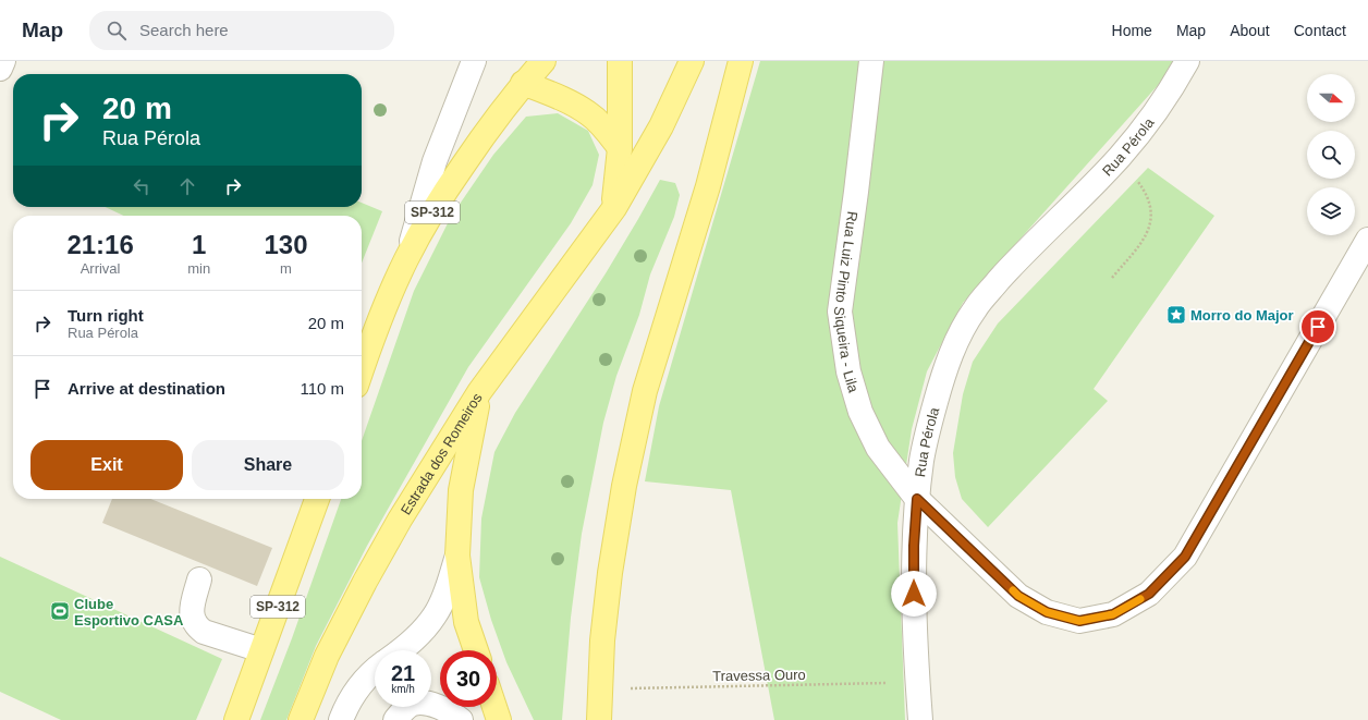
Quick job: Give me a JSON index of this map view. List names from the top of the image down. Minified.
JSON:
{"streets":{"main road":["SP-312","Estrada dos Romeiros"],"street":["Rua Pérola","Rua Luiz Pinto Siqueira - Lila"],"path":["Travessa Ouro"]},"crossings":[["Rua Pérola","Rua Luiz Pinto Siqueira - Lila"],["Rua Pérola","Travessa Ouro"]],"places":{"place":["Morro do Major"],"sports":["Clube Esportivo CASA"]},"north":"right","page":{"header":"Map","search":"Search here","nav":["Home","Map","About","Contact"],"turn":["20 m","Rua Pérola"],"eta":["21:16","Arrival","1","min","130","m"],"list":[{"name":"Turn right","note":"Rua Pérola","value":"20 m"},{"name":"Arrive at destination","value":"110 m"}],"buttons":["Exit","Share"],"speed":"21 km/h","limit":"30"}}
